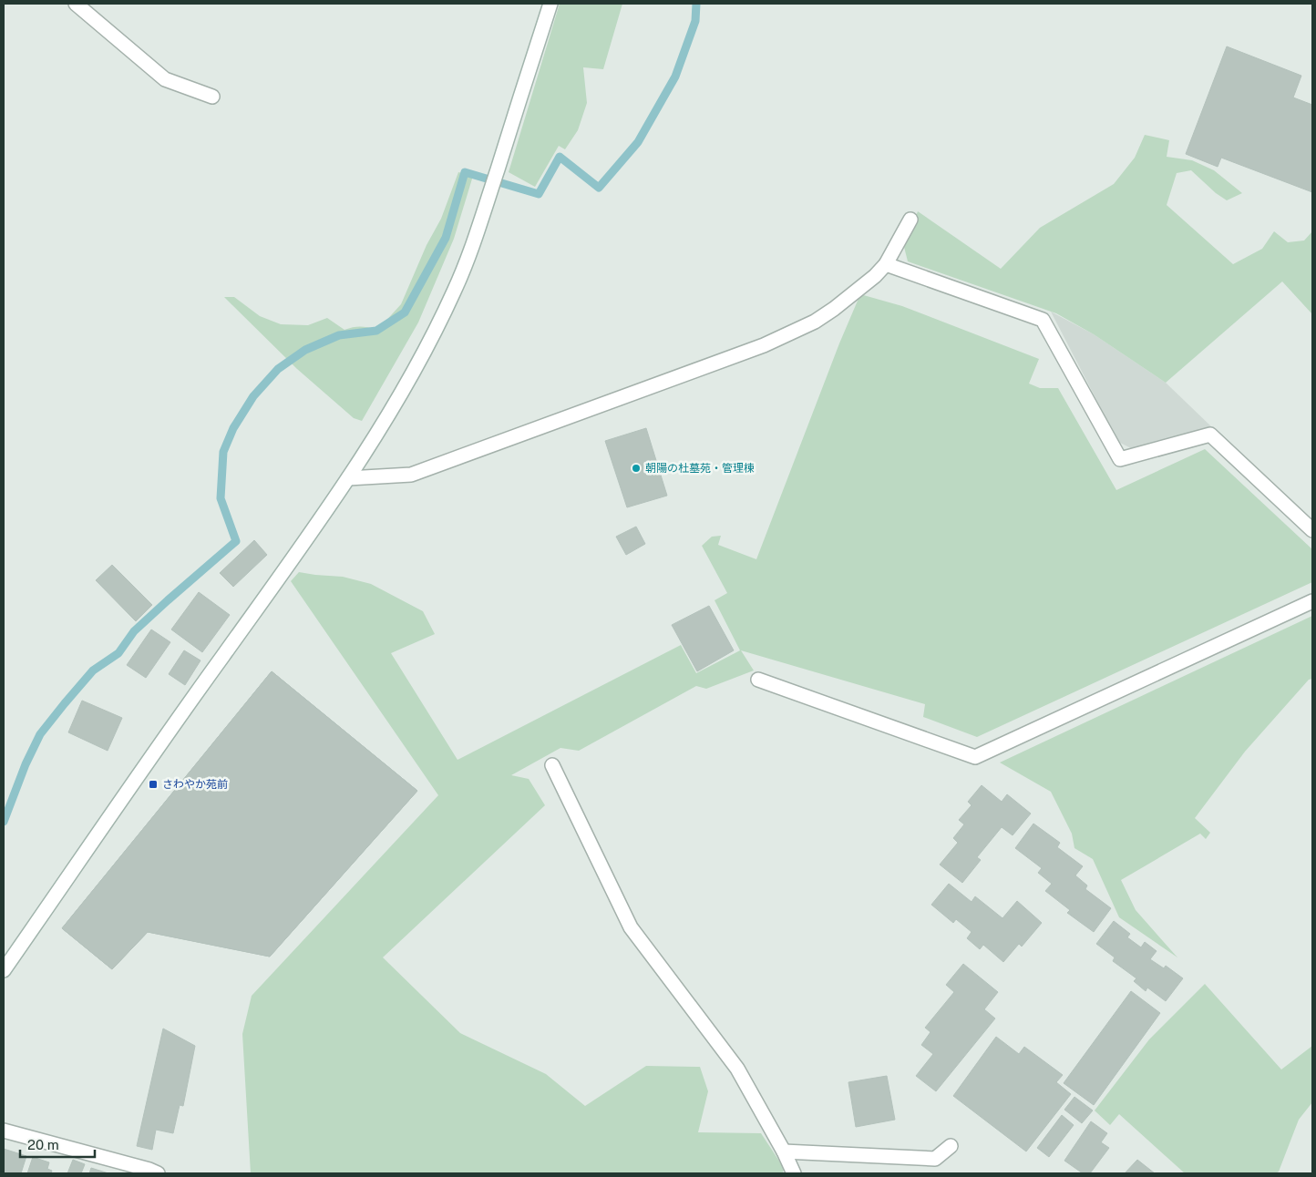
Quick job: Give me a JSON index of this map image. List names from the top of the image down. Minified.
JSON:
{"places":{"other":["朝陽の杜墓苑・管理棟"],"transit":["さわやか苑前"]},"scale_bar":"20 m"}
